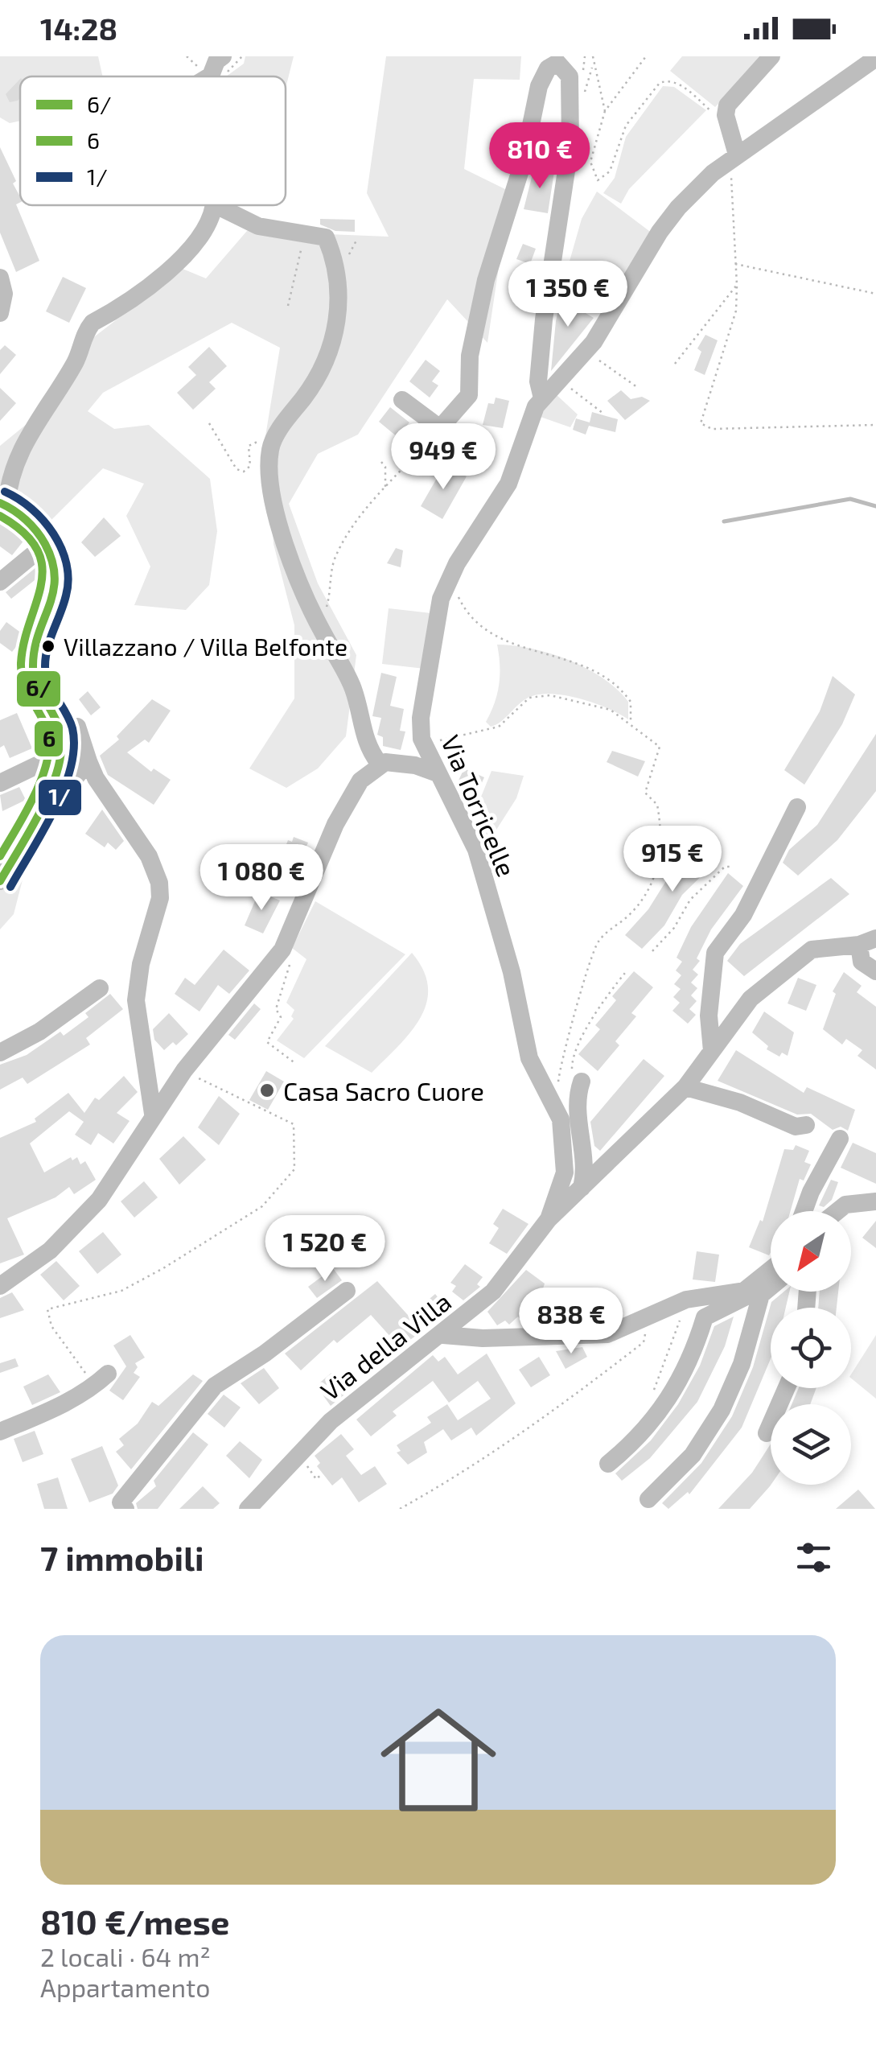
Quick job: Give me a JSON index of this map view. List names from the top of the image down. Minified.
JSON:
{"streets":{"street":["Via Torricelle","Via della Villa"]},"crossings":[["Via Torricelle","Via della Villa"]],"places":["Villazzano / Villa Belfonte","Casa Sacro Cuore"],"lines":["transit line 1/","transit line 6/","transit line 6"],"legend":["6/","6","1/"],"north":"bottom left","page":{"status":"14:28","price":["810 €","1 350 €","949 €","915 €","1 080 €","1 520 €","838 €"],"heading":"7 immobili","list":[{"name":"810 €/mese","note":"2 locali · 64 m² · Appartamento"}]}}
